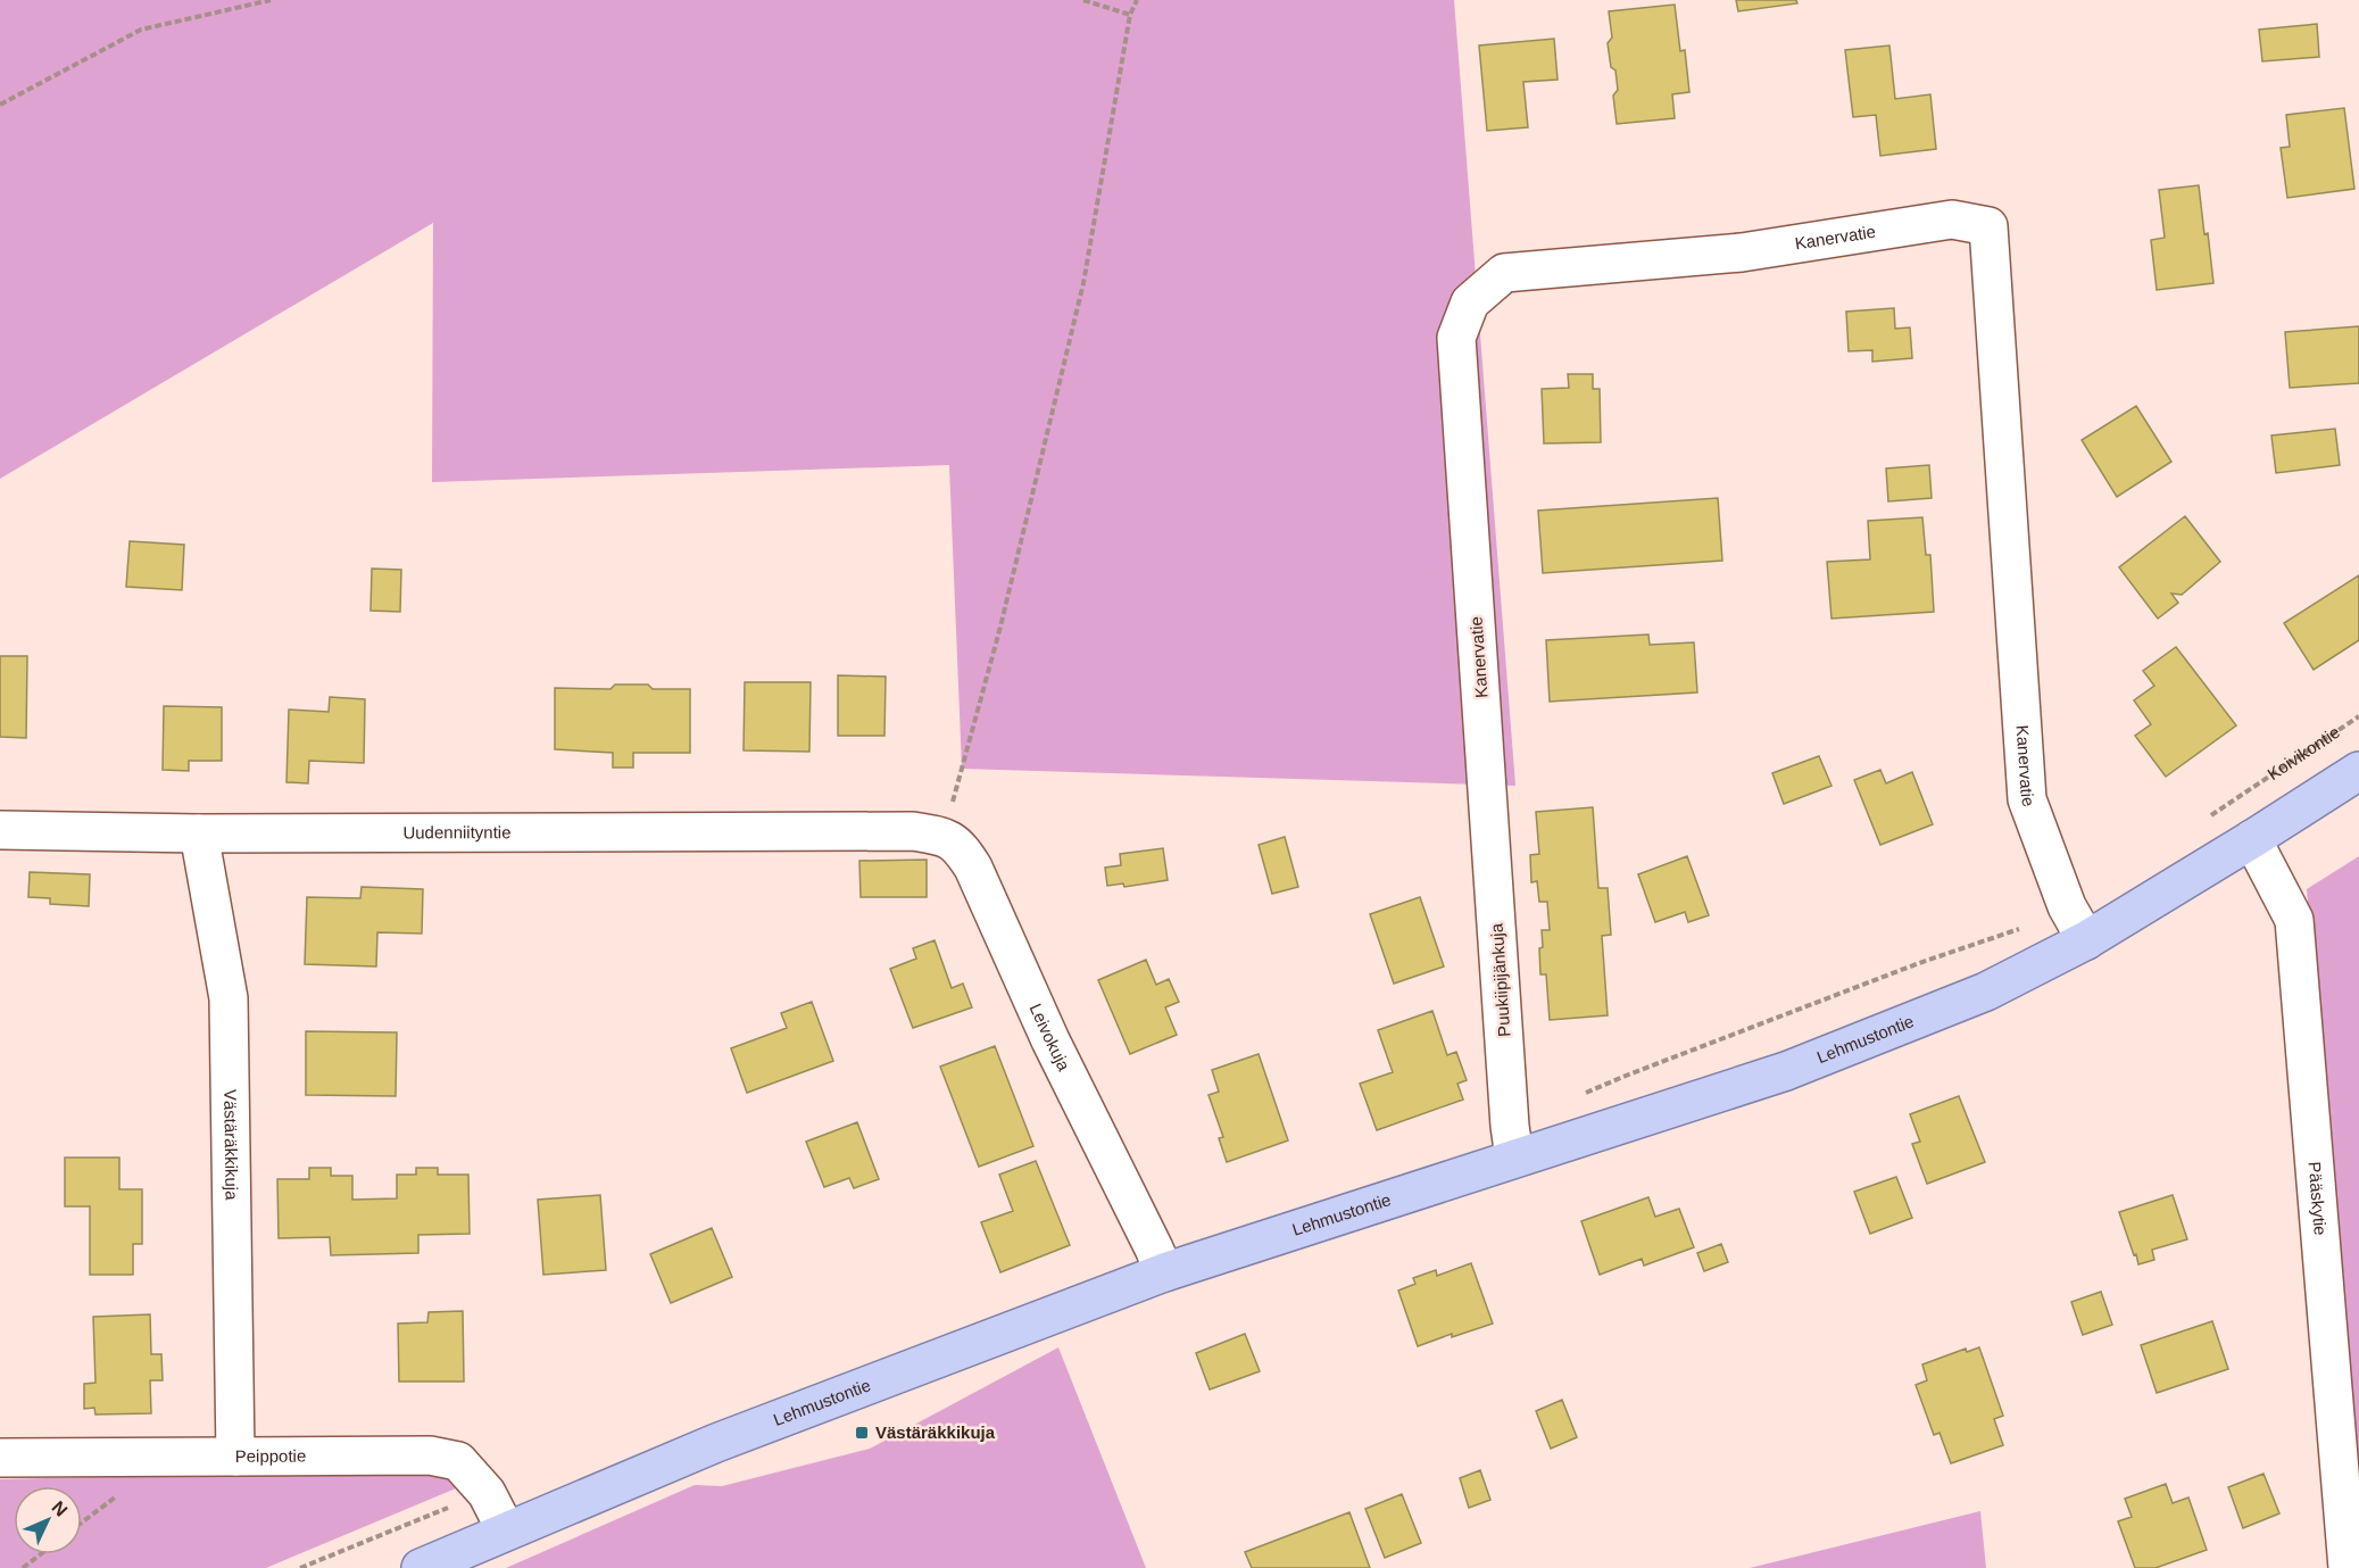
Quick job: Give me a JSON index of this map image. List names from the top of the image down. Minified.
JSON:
{"streets":{"main road":["Lehmustontie"],"street":["Kanervatie","Uudenniityntie","Puukiipijänkuja","Leivokuja","Västäräkkikuja","Pääskytie","Peippotie"],"path":["Koivikontie"]},"crossings":[["Kanervatie","Puukiipijänkuja"],["Kanervatie","Lehmustontie"],["Uudenniityntie","Leivokuja"],["Uudenniityntie","Västäräkkikuja"],["Puukiipijänkuja","Lehmustontie"],["Leivokuja","Lehmustontie"],["Lehmustontie","Pääskytie"],["Lehmustontie","Peippotie"],["Västäräkkikuja","Peippotie"]],"places":{"transit":["Västäräkkikuja"]},"north":"top right"}
